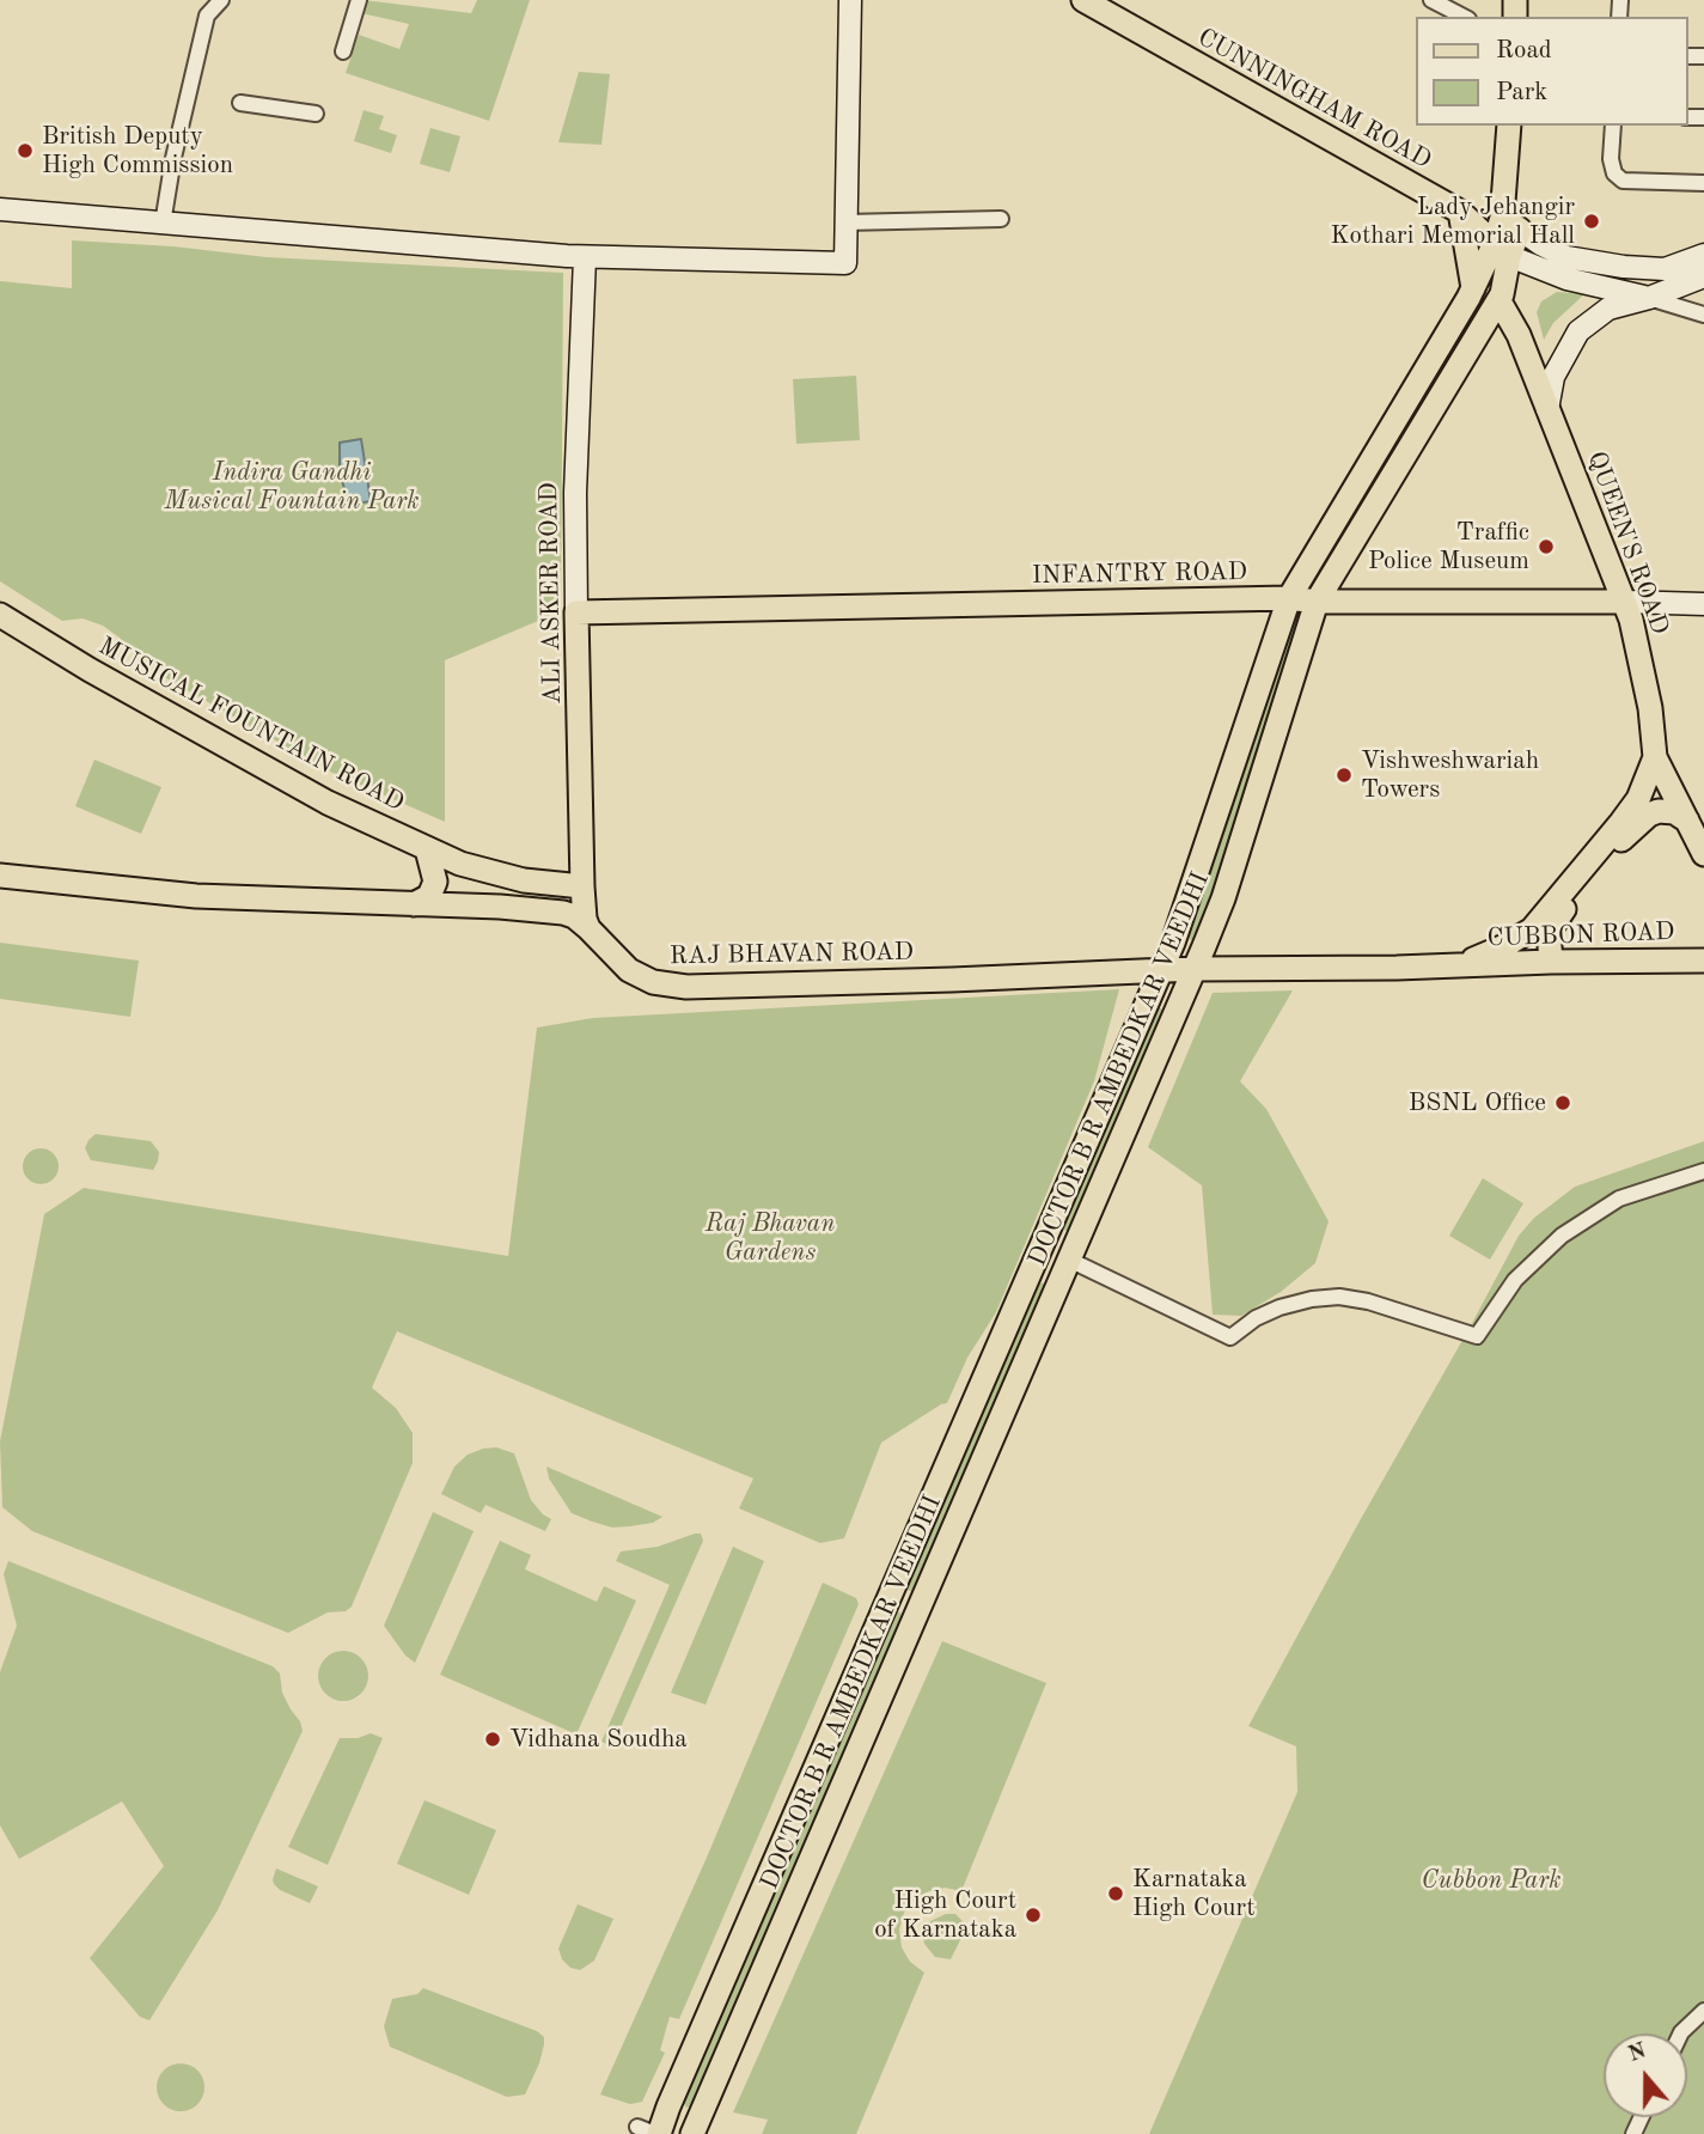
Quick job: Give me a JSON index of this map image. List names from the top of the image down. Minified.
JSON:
{"streets":{"main road":["CUNNINGHAM ROAD","QUEEN'S ROAD","INFANTRY ROAD","ALI ASKER ROAD","MUSICAL FOUNTAIN ROAD","CUBBON ROAD","RAJ BHAVAN ROAD","DOCTOR B R AMBEDKAR VEEDHI"]},"crossings":[["CUNNINGHAM ROAD","DOCTOR B R AMBEDKAR VEEDHI"],["QUEEN'S ROAD","INFANTRY ROAD"],["QUEEN'S ROAD","DOCTOR B R AMBEDKAR VEEDHI"],["INFANTRY ROAD","ALI ASKER ROAD"],["INFANTRY ROAD","DOCTOR B R AMBEDKAR VEEDHI"],["ALI ASKER ROAD","MUSICAL FOUNTAIN ROAD"],["ALI ASKER ROAD","RAJ BHAVAN ROAD"],["CUBBON ROAD","RAJ BHAVAN ROAD"],["RAJ BHAVAN ROAD","DOCTOR B R AMBEDKAR VEEDHI"]],"parks":["Indira Gandhi Musical Fountain Park","Raj Bhavan Gardens","Cubbon Park"],"places":["British Deputy High Commission","Lady Jehangir Kothari Memorial Hall","Traffic Police Museum","Vishweshwariah Towers","BSNL Office","Vidhana Soudha","Karnataka High Court","High Court of Karnataka"],"legend":["Road","Park"],"north":"top"}
